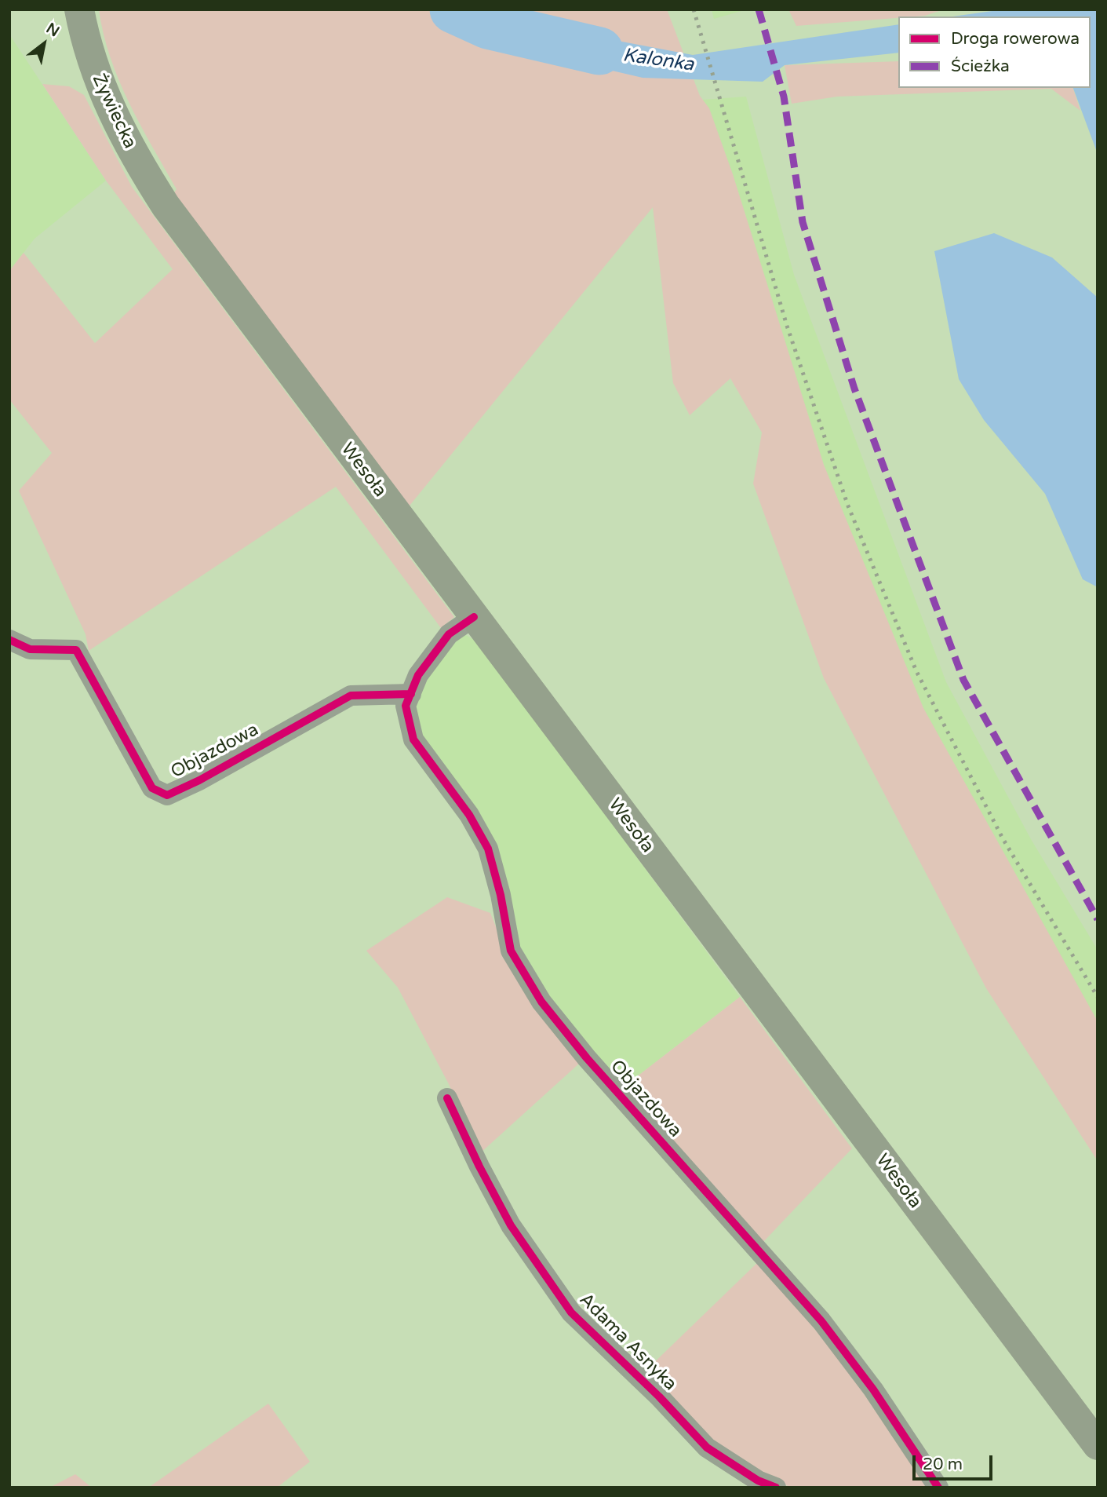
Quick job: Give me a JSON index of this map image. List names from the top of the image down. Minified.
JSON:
{"streets":{"main road":["Żywiecka","Wesoła"],"street":["Objazdowa","Adama Asnyka"]},"crossings":[["Żywiecka","Wesoła"],["Wesoła","Objazdowa"]],"water":["Kalonka"],"legend":["Droga rowerowa","Ścieżka"],"scale_bar":"20 m","north":"top right"}
